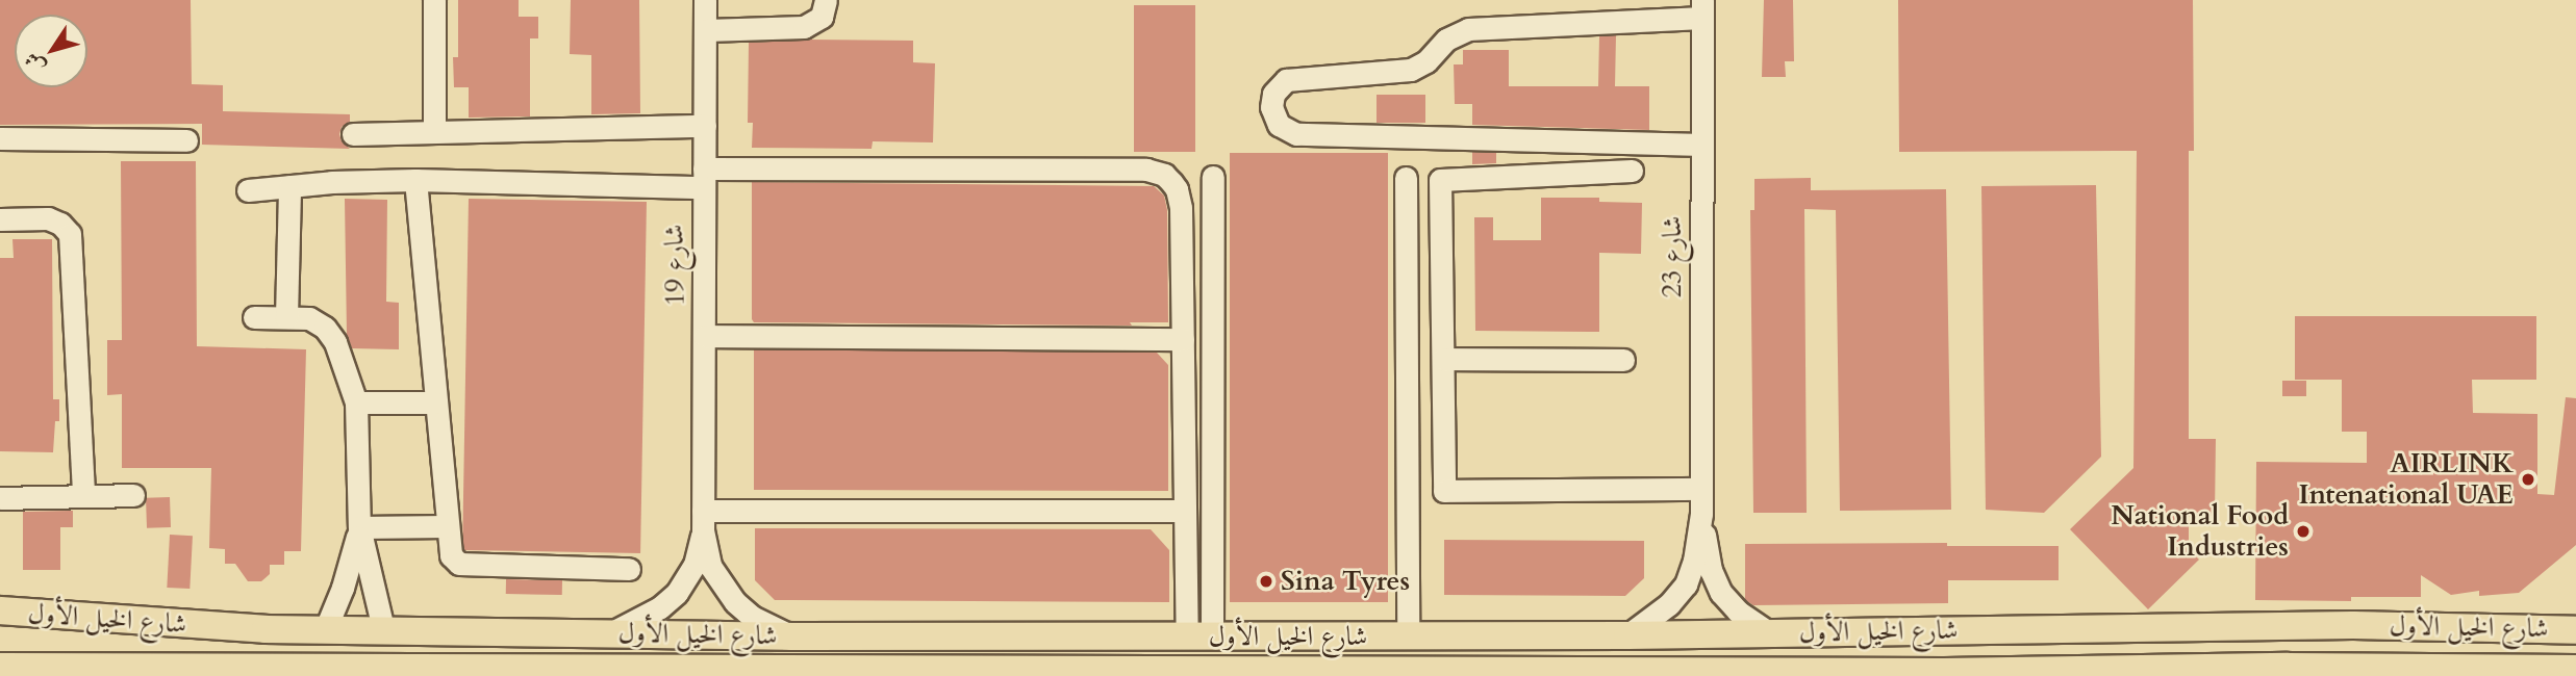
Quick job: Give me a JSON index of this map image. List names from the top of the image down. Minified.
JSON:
{"streets":{"main road":["شارع الخيل الأول"],"street":["شارع 23","شارع 19"]},"crossings":[["شارع 23","شارع الخيل الأول"],["شارع 19","شارع الخيل الأول"]],"places":["AIRLINK Intenational UAE","National Food Industries","Sina Tyres"],"north":"bottom left"}
